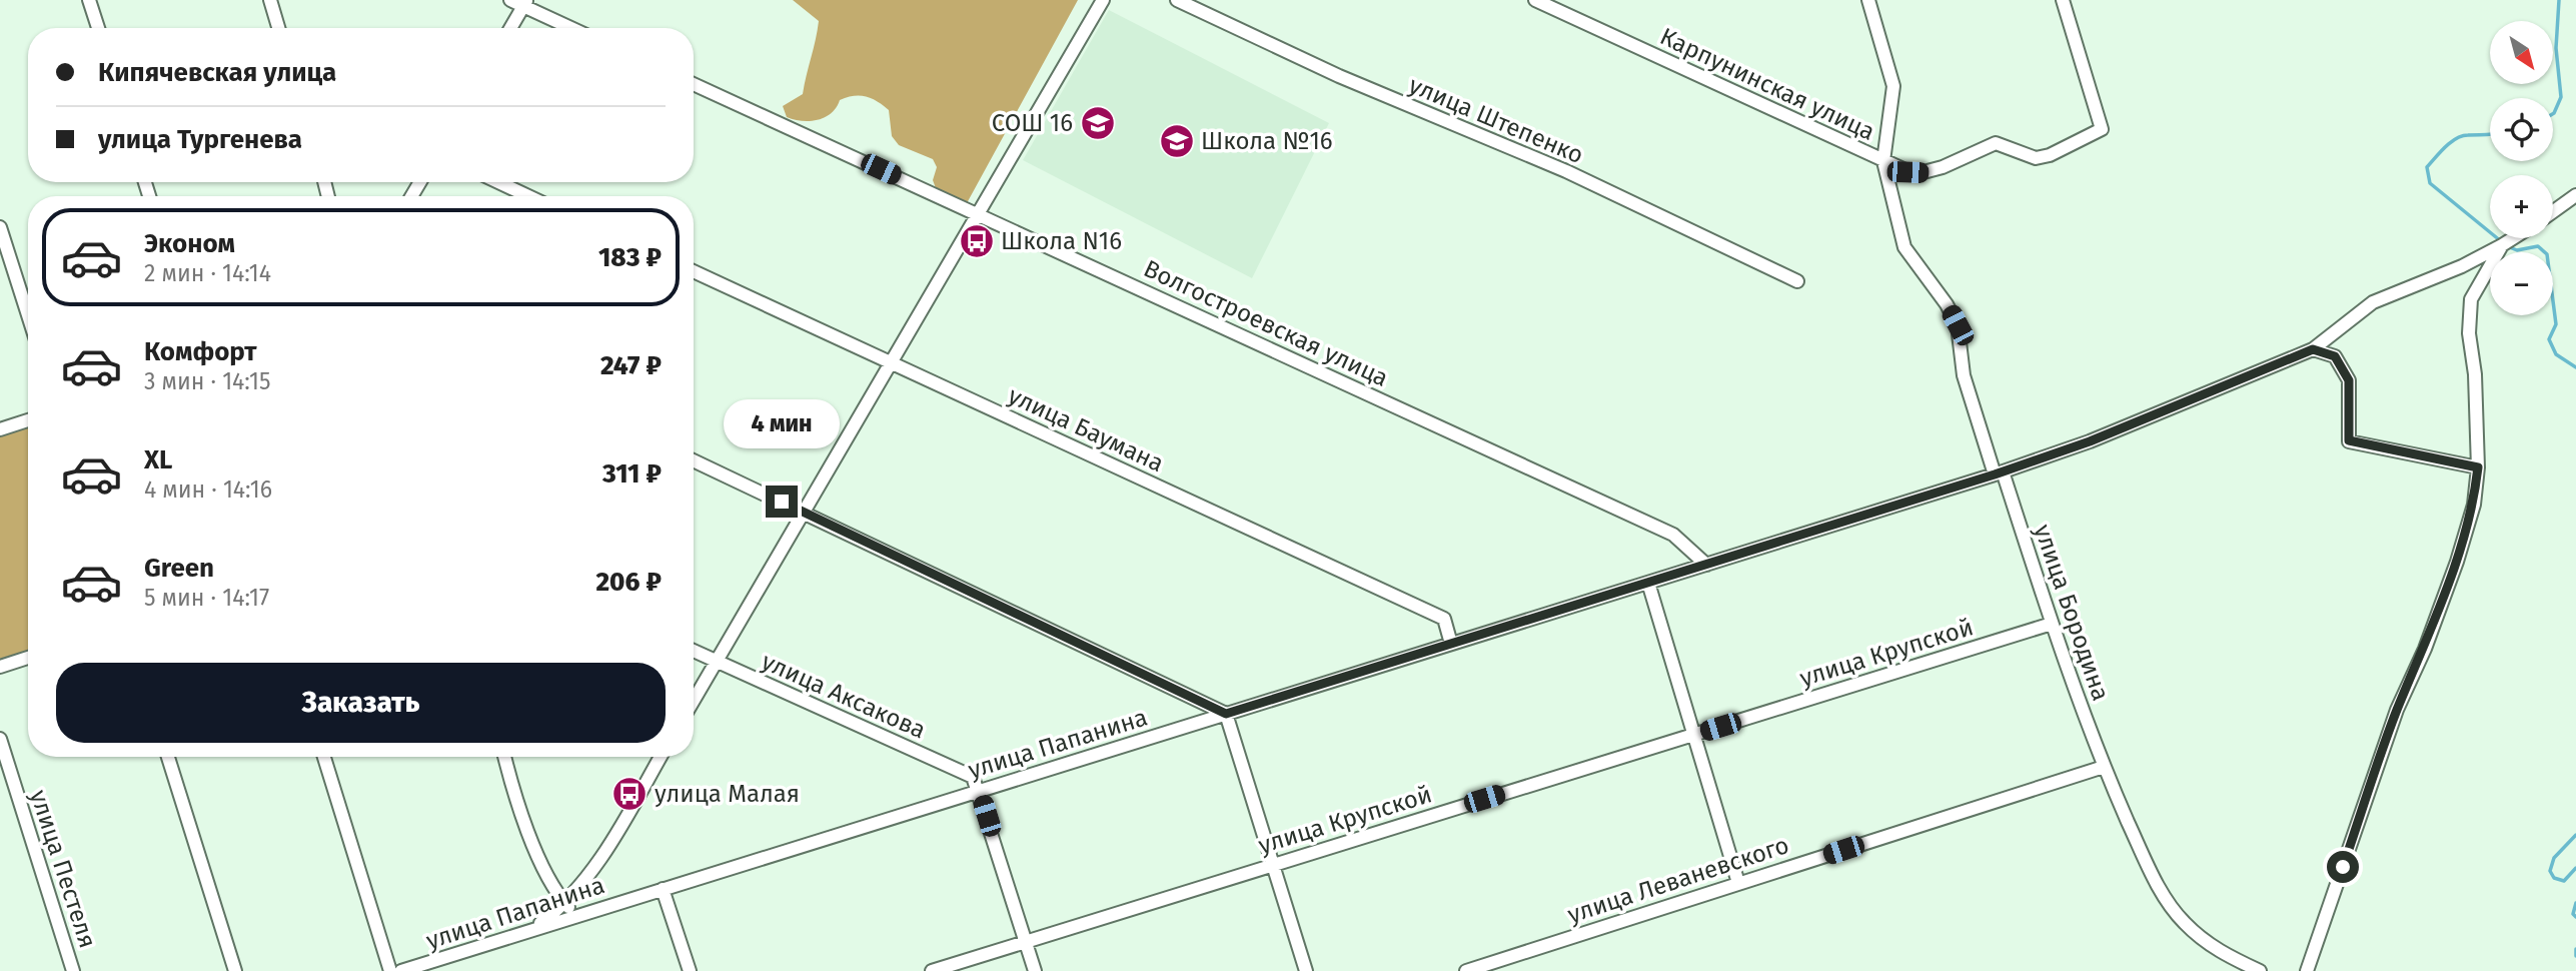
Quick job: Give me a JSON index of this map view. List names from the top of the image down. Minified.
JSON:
{"streets":{"street":["Карпунинская улица","улица Штепенко","Волгостроевская улица","улица Баумана","улица Бородина","улица Крупской","улица Аксакова","улица Папанина","улица Пестеля","улица Леваневского"]},"crossings":[["Карпунинская улица","улица Бородина"],["Волгостроевская улица","улица Папанина"],["улица Баумана","улица Папанина"],["улица Бородина","улица Крупской"],["улица Бородина","улица Папанина"],["улица Бородина","улица Леваневского"],["улица Аксакова","улица Папанина"]],"places":{"school or university":["СОШ 16","Школа №16"],"bus stop":["Школа N16","улица Малая"]},"north":"bottom right","page":{"map_buttons":["+","−"],"banner":["Кипячевская улица","улица Тургенева"],"list":[{"name":"Эконом","note":"2 мин · 14:14","value":"183 ₽"},{"name":"Комфорт","note":"3 мин · 14:15","value":"247 ₽"},{"name":"XL","note":"4 мин · 14:16","value":"311 ₽"},{"name":"Green","note":"5 мин · 14:17","value":"206 ₽"}],"bubble":"4 мин","buttons":"Заказать"}}
